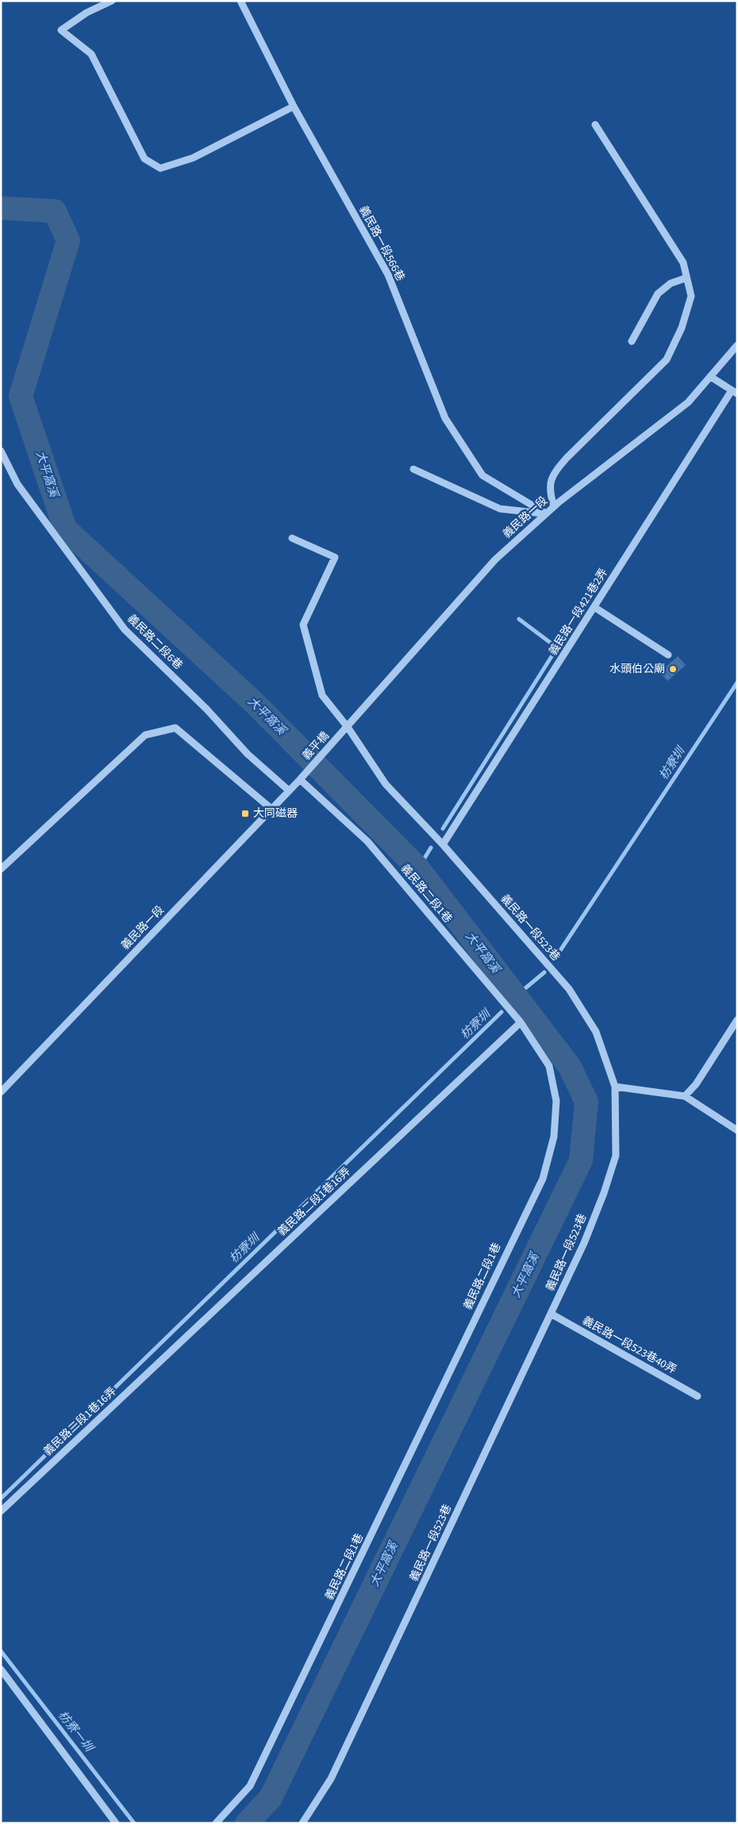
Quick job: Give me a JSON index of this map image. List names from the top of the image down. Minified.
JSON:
{"streets":{"street":["義民路一段566巷","義民路一段","義民路一段421巷2弄","義民路二段6巷","義平橋","義民路二段1巷","義民路一段523巷","義民路二段1巷16弄","義民路一段523巷40弄"]},"crossings":[["義民路一段566巷","義民路一段"],["義民路一段","義民路二段6巷"],["義民路一段","義平橋"],["義民路一段","義民路二段1巷"],["義民路一段","義民路一段523巷"],["義民路一段421巷2弄","義民路一段523巷"],["義平橋","義民路二段1巷"],["義平橋","義民路一段523巷"],["義民路二段1巷","義民路二段1巷16弄"],["義民路一段523巷","義民路一段523巷40弄"]],"water":["大平窩溪","枋寮圳","枋寮一圳"],"places":{"other":["水頭伯公廟"],"transit":["大同磁器"]}}
